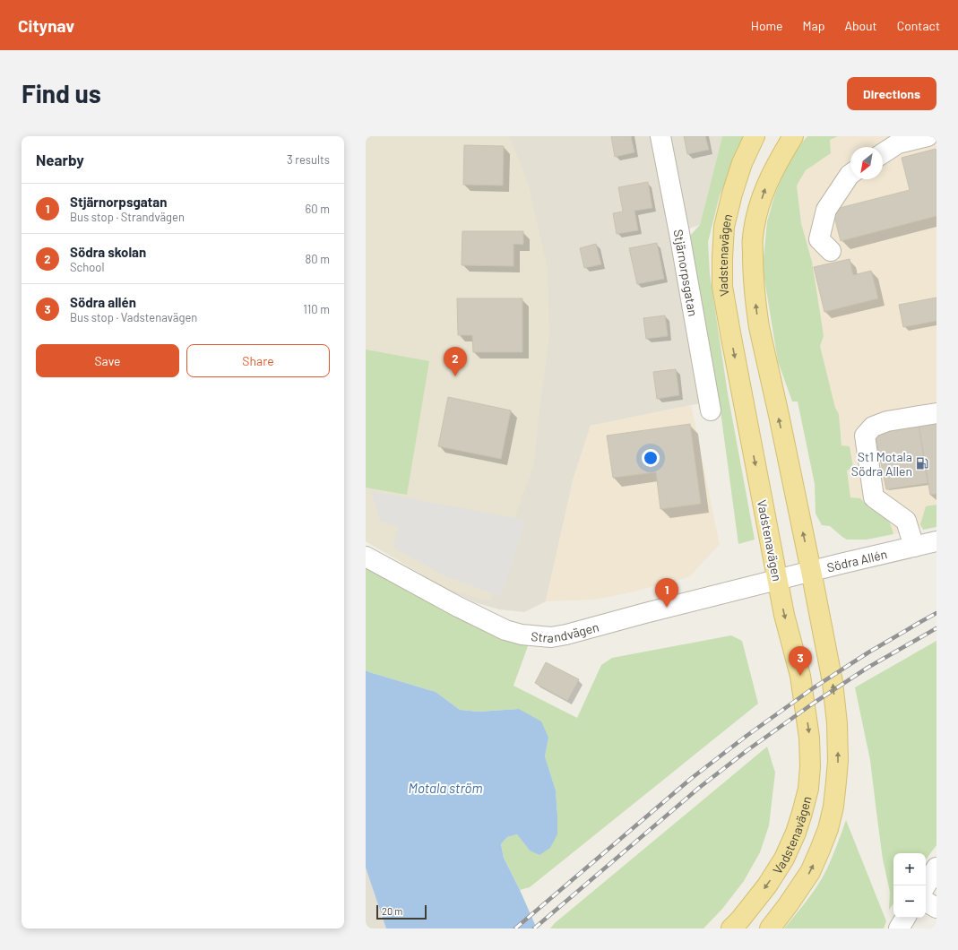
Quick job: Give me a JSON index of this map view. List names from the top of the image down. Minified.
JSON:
{"streets":{"main road":["Vadstenavägen"],"street":["Stjärnorpsgatan","Södra Allén","Strandvägen"]},"crossings":[["Vadstenavägen","Södra Allén"],["Vadstenavägen","Strandvägen"],["Södra Allén","Strandvägen"]],"water":["Motala ström"],"places":{"fuel station":["St1 Motala Södra Allen"]},"scale_bar":"20 m","north":"bottom left","page":{"header":"Citynav","nav":["Home","Map","About","Contact"],"buttons":["Directions",["Save","Share"]],"title":"Find us","heading":["Nearby","3 results"],"list":[{"mark":"1","name":"Stjärnorpsgatan","note":"Bus stop · Strandvägen","value":"60 m"},{"mark":"2","name":"Södra skolan","note":"School","value":"80 m"},{"mark":"3","name":"Södra allén","note":"Bus stop · Vadstenavägen","value":"110 m"}],"pins":["2","1","3"],"map_buttons":["+","−"],"scale":"20 m"}}
